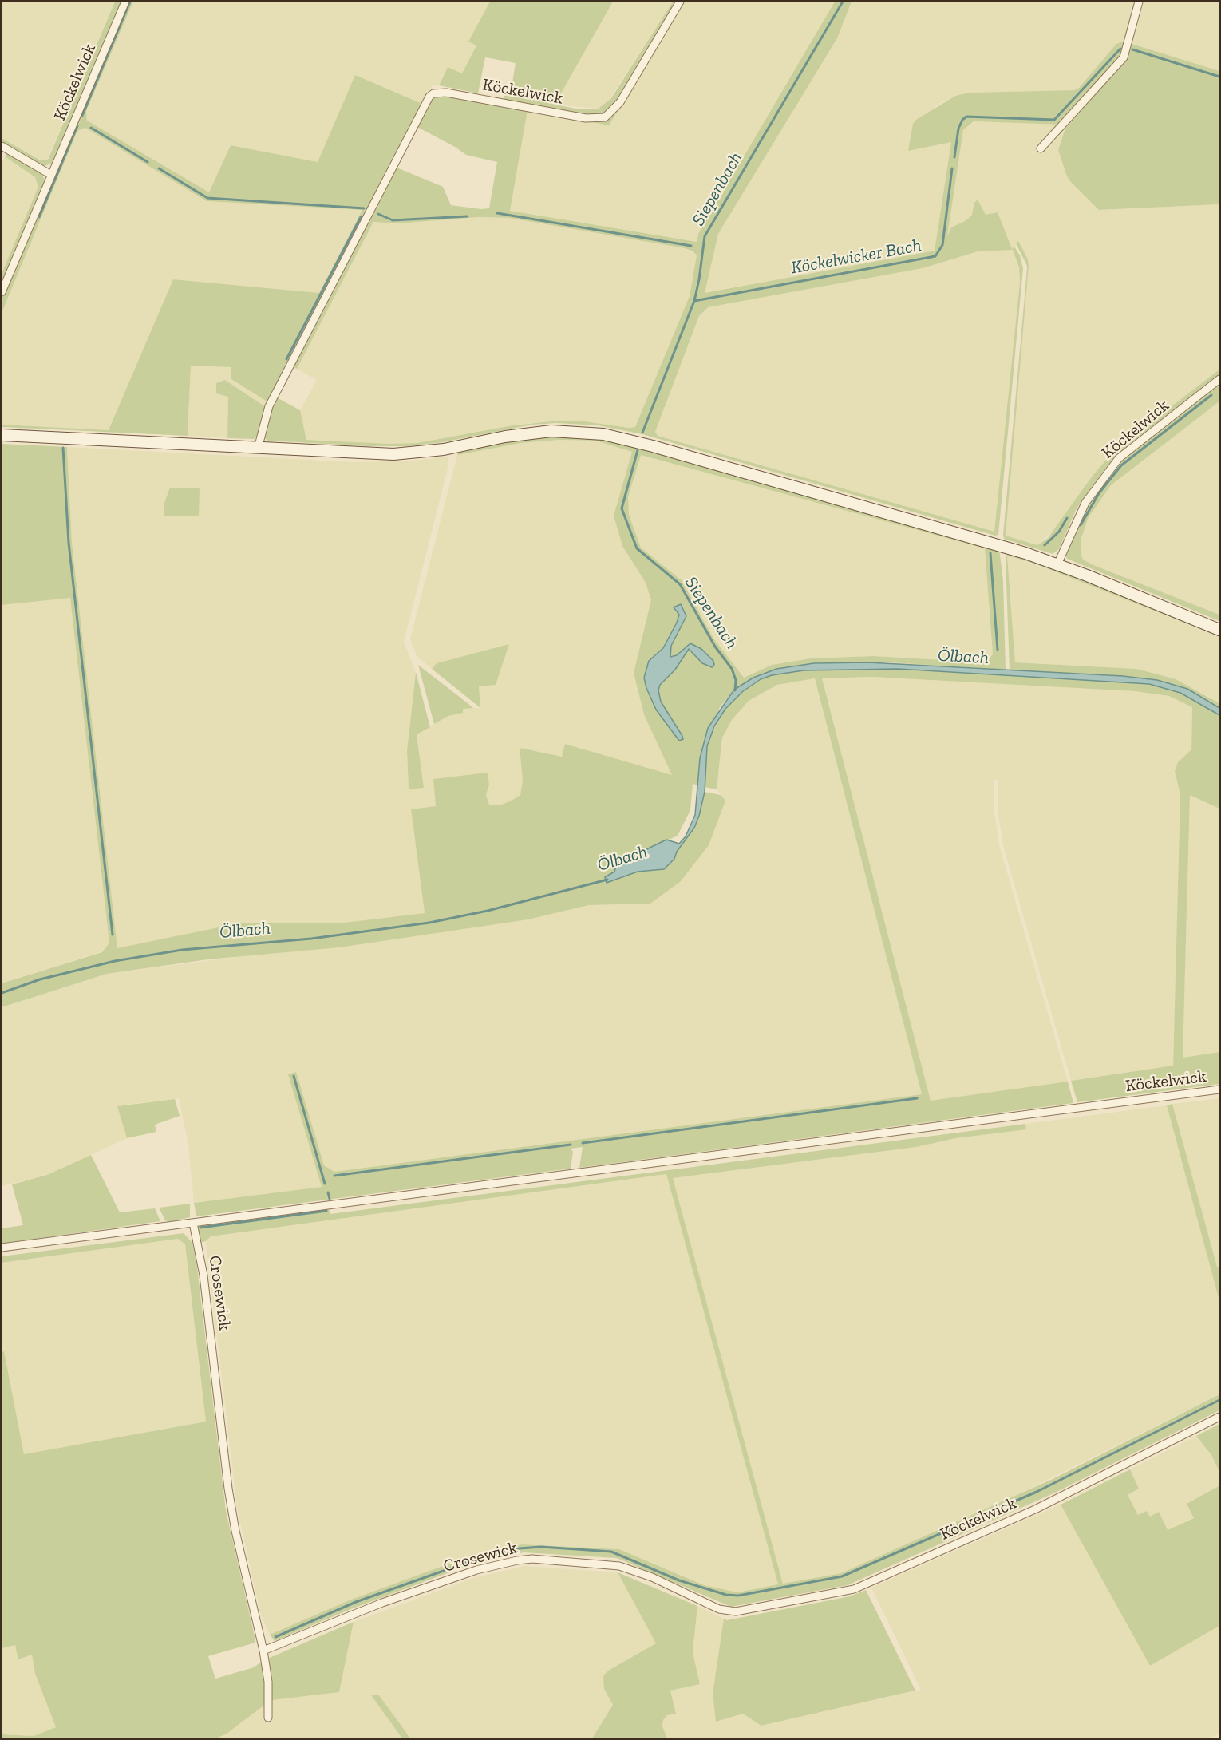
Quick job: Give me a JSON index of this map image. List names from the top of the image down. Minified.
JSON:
{"streets":{"street":["Köckelwick","Crosewick"]},"crossings":[["Köckelwick","Crosewick"]],"water":["Siepenbach","Köckelwicker Bach","Ölbach"]}
